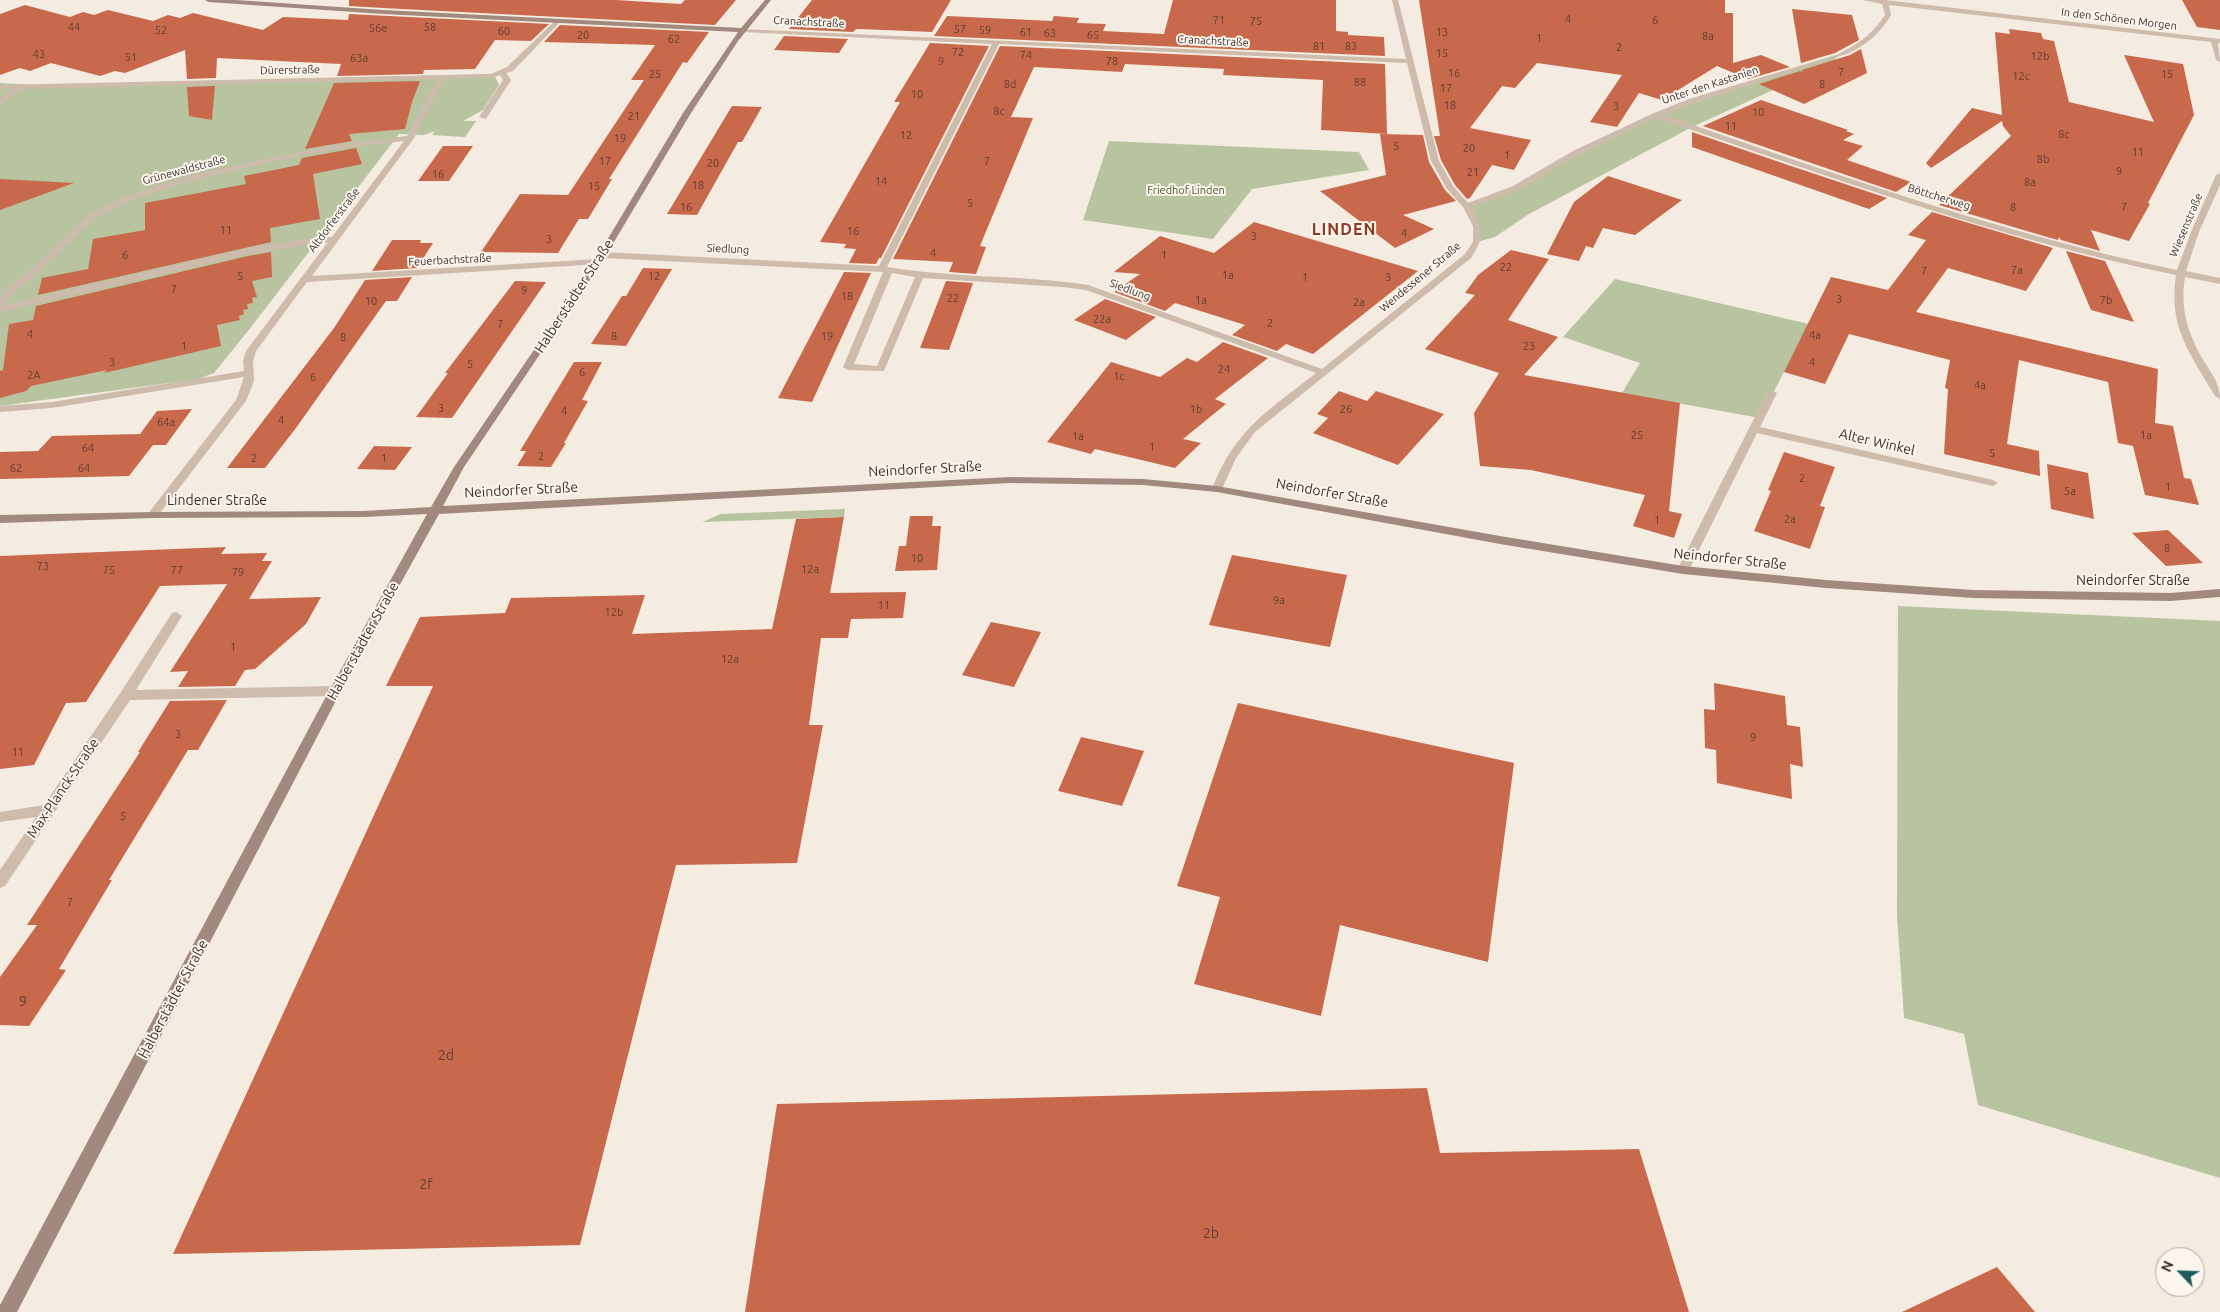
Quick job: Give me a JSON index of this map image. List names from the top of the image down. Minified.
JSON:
{"streets":{"street":["In den Schönen Morgen","Cranachstraße","Dürerstraße","Unter den Kastanien","Grünewaldstraße","Böttcherweg","Altdorferstraße","Wiesenstraße","Siedlung","Feuerbachstraße","Wendessener Straße","Halberstädter Straße","Alter Winkel","Neindorfer Straße","Lindener Straße","Max-Planck-Straße"]},"crossings":[["In den Schönen Morgen","Unter den Kastanien"],["Cranachstraße","Wendessener Straße"],["Cranachstraße","Halberstädter Straße"],["Dürerstraße","Altdorferstraße"],["Unter den Kastanien","Böttcherweg"],["Unter den Kastanien","Wendessener Straße"],["Grünewaldstraße","Altdorferstraße"],["Böttcherweg","Wiesenstraße"],["Altdorferstraße","Feuerbachstraße"],["Altdorferstraße","Lindener Straße"],["Siedlung","Feuerbachstraße"],["Siedlung","Wendessener Straße"],["Siedlung","Halberstädter Straße"],["Feuerbachstraße","Halberstädter Straße"],["Wendessener Straße","Neindorfer Straße"],["Halberstädter Straße","Neindorfer Straße"],["Halberstädter Straße","Lindener Straße"],["Neindorfer Straße","Lindener Straße"]],"districts":["LINDEN"],"parks":["Friedhof Linden"],"house_numbers":["4","71","6","75","44","58","56e","57","52","59","60","61","13","63","20","65","8a","1","62","81","83","2","72","15","43","74","12b","51","63a","9","78","7","16","25","15","12c","88","8d","8","17","10","18","3","8c","10","21","11","8c","12","19","5","20","11","1","8b","17","7","20","9","21","16","14","8a","18","15","5","16","8","7","11","16","4","3","3","4","6","1","22","7a","7","1a","5","12","1","3","7","9","18","22","3","1a","7b","10","2a","22a","2","7","4","4a","8","19","8","1","23","3","4","5","24","6","2A","1c","6","4a","3","1b","26","4","4","64a","25","1a","1a","1","64","5","2","2","1","62","64","2","1","5a","2a","1","8","10","73","12a","75","77","79","9a","11","12b","1","12a","3","9","11","5","7","9","2d","2f","2b"],"north":"top left"}
